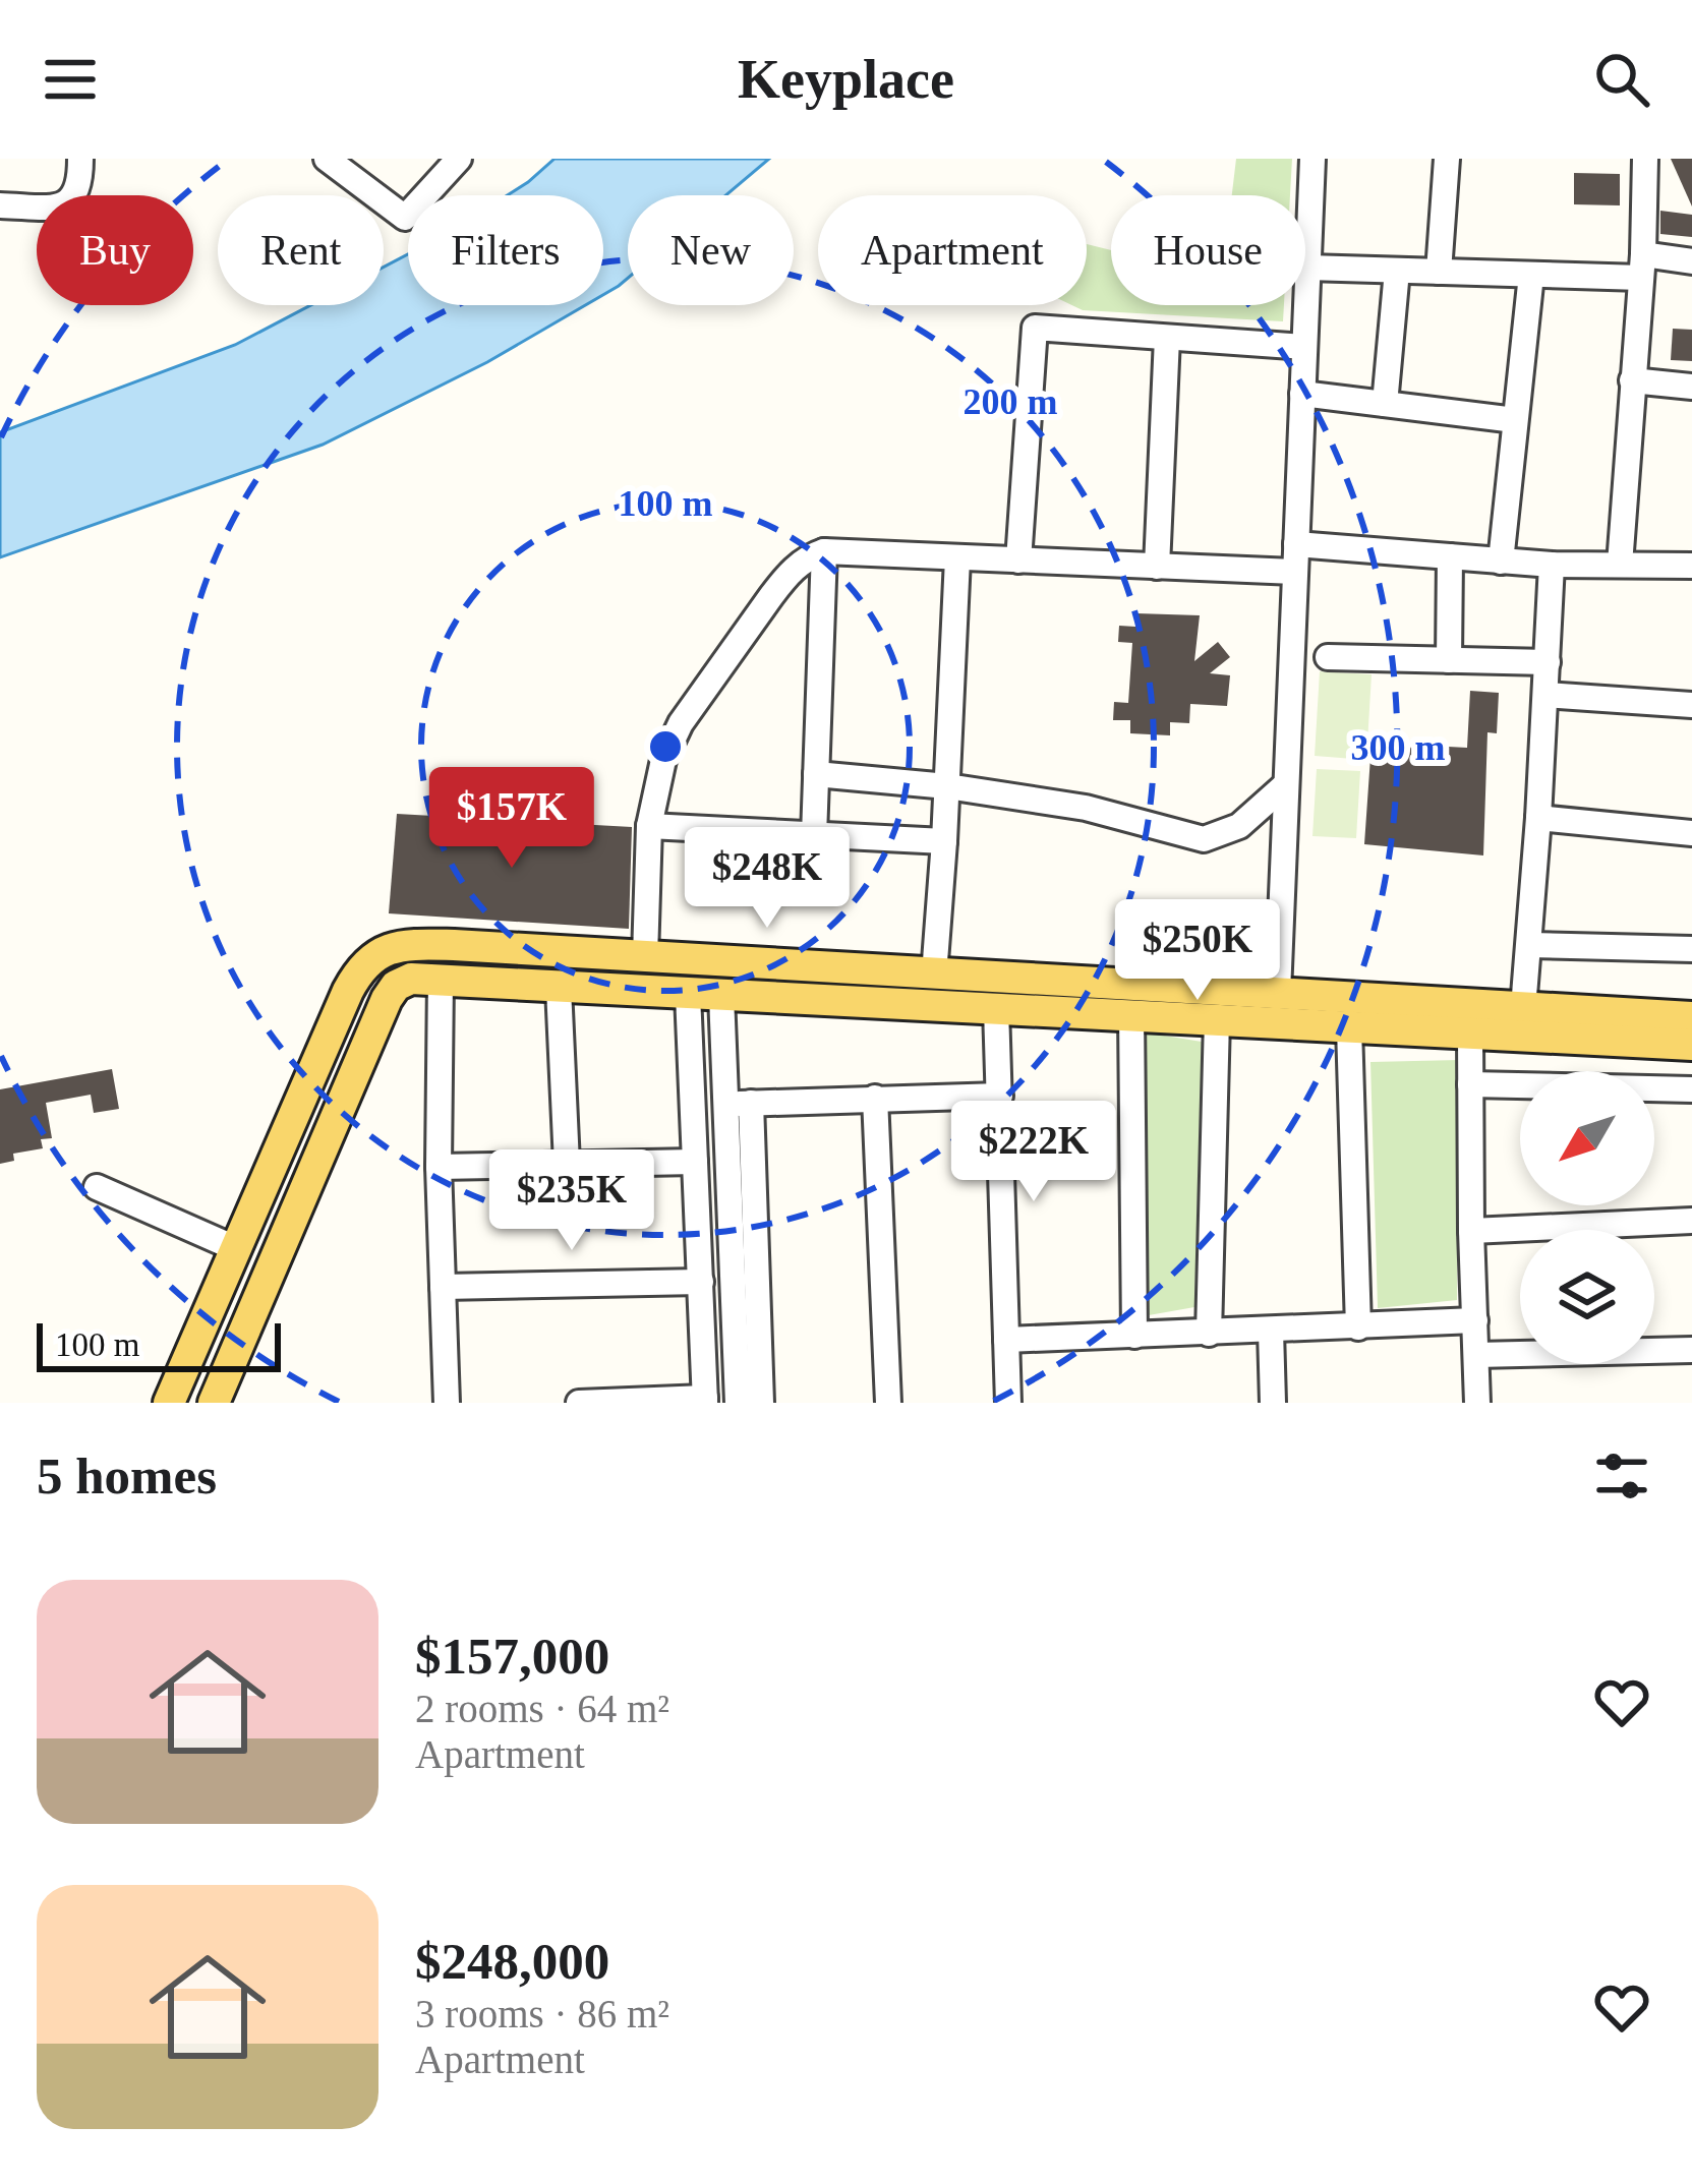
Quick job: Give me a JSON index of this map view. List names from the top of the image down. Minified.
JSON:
{"scale_bar":"100 m","north":"bottom left","page":{"header":"Keyplace","chip":["Buy","Rent","Filters","New","Apartment","House"],"price":["$157K","$248K","$250K","$222K","$235K"],"scale":"100 m","heading":"5 homes","list":[{"name":"$157,000","note":"2 rooms · 64 m² · Apartment"},{"name":"$248,000","note":"3 rooms · 86 m² · Apartment"}]},"rings":["200 m","100 m","300 m"]}
